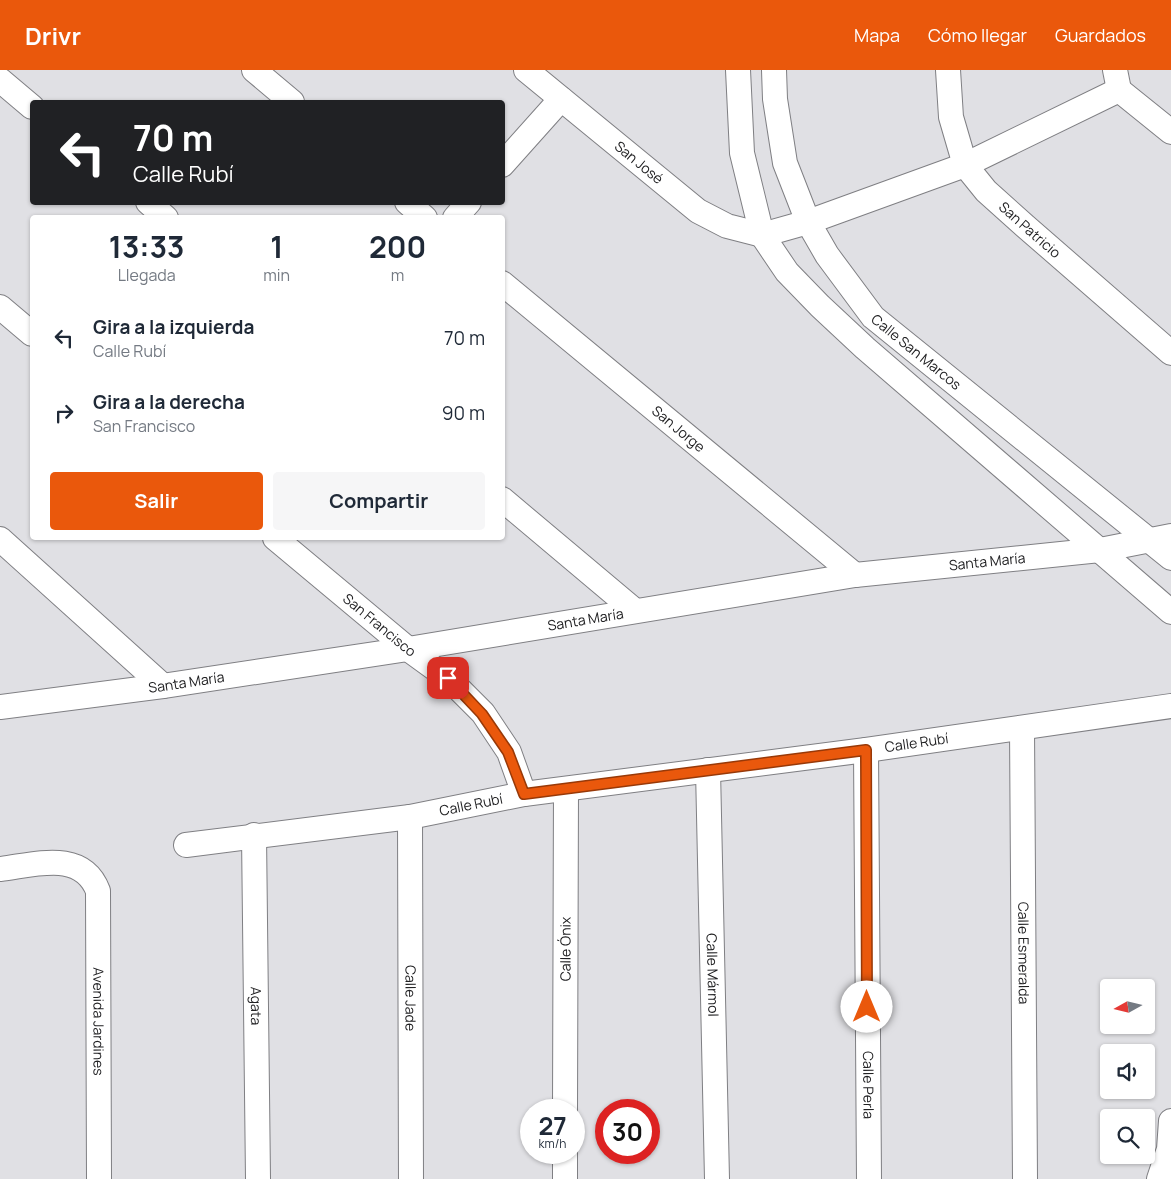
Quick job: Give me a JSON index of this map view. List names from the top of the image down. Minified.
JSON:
{"streets":{"street":["San José","San Patricio","Calle San Marcos","San Jorge","Santa María","San Francisco","Calle Rubí","Calle Ónix","Calle Esmeralda","Calle Mármol","Calle Jade","Agata","Avenida Jardines","Calle Perla"]},"crossings":[["Calle San Marcos","Santa María"],["San Jorge","Santa María"],["Santa María","San Francisco"],["San Francisco","Calle Rubí"],["Calle Rubí","Calle Ónix"],["Calle Rubí","Calle Esmeralda"],["Calle Rubí","Calle Mármol"],["Calle Rubí","Calle Jade"],["Calle Rubí","Agata"],["Calle Rubí","Calle Perla"]],"north":"left","page":{"header":"Drivr","nav":["Mapa","Cómo llegar","Guardados"],"turn":["70 m","Calle Rubí"],"eta":["13:33","Llegada","1","min","200","m"],"list":[{"name":"Gira a la izquierda","note":"Calle Rubí","value":"70 m"},{"name":"Gira a la derecha","note":"San Francisco","value":"90 m"}],"buttons":["Salir","Compartir"],"speed":"27 km/h","limit":"30"}}
